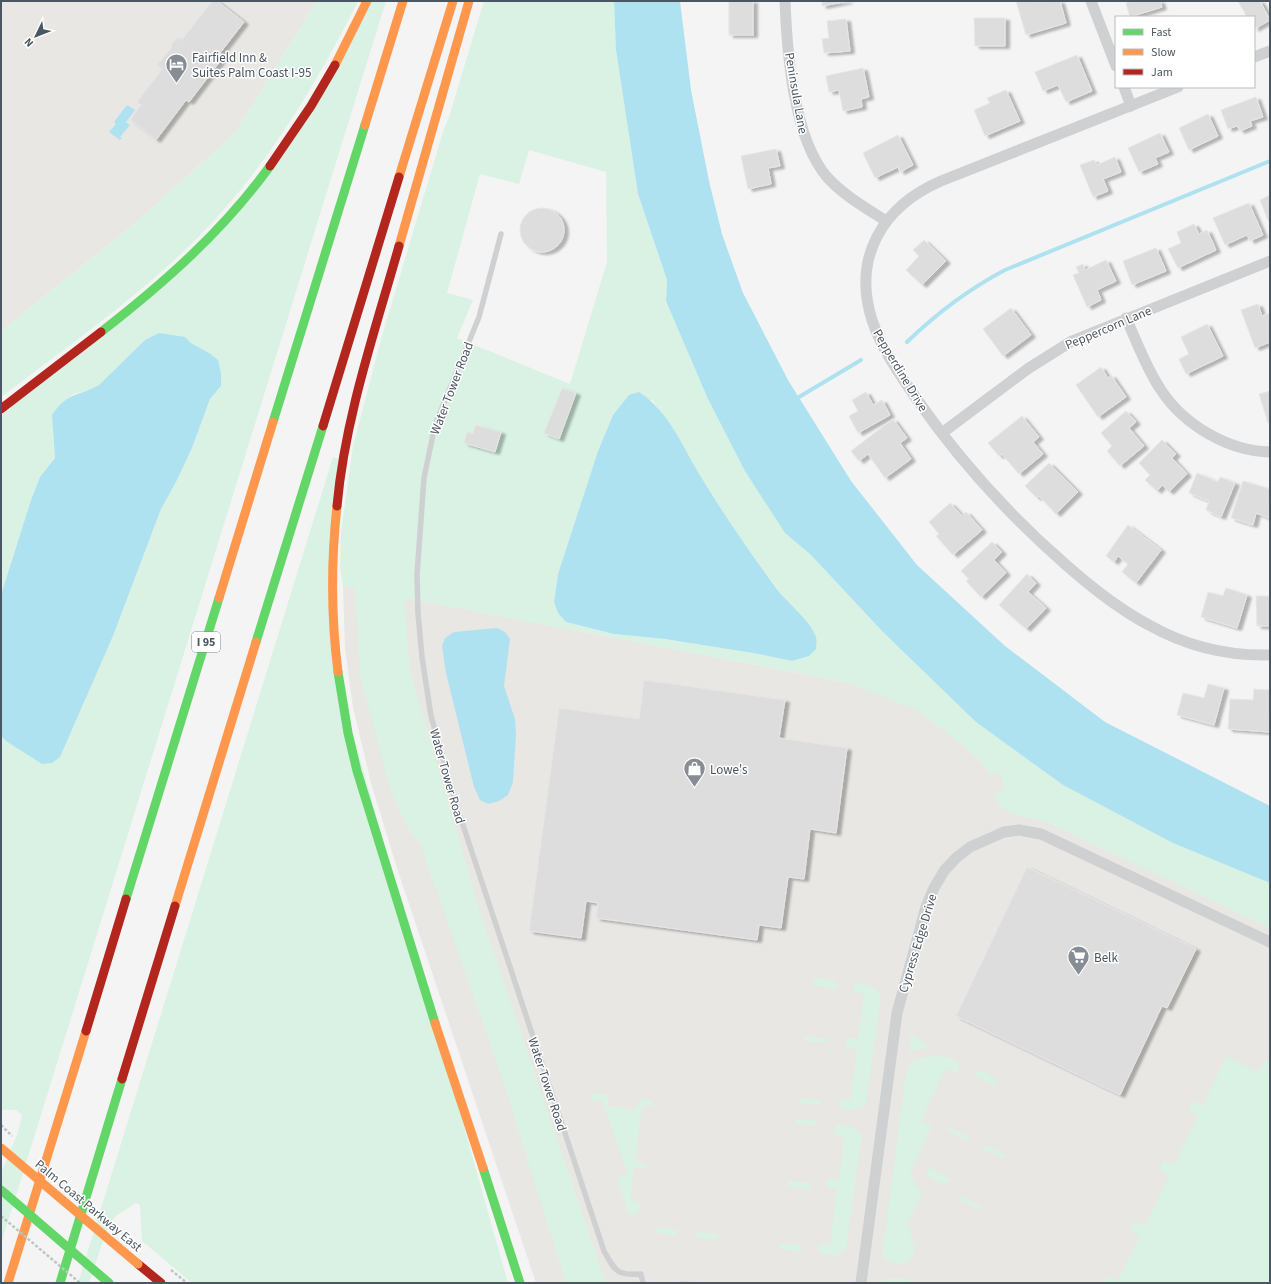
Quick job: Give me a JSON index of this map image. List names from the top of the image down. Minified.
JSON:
{"streets":{"main road":["I 95","Palm Coast Parkway East"],"street":["Peninsula Lane","Peppercorn Lane","Pepperdine Drive","Cypress Edge Drive"],"lane":["Water Tower Road"]},"crossings":[["Peninsula Lane","Pepperdine Drive"],["Peppercorn Lane","Pepperdine Drive"]],"places":{"hotel":["Fairfield Inn & Suites Palm Coast I-95"],"shop":["Lowe's"],"supermarket":["Belk"]},"legend":["Fast","Slow","Jam"],"north":"bottom left"}
